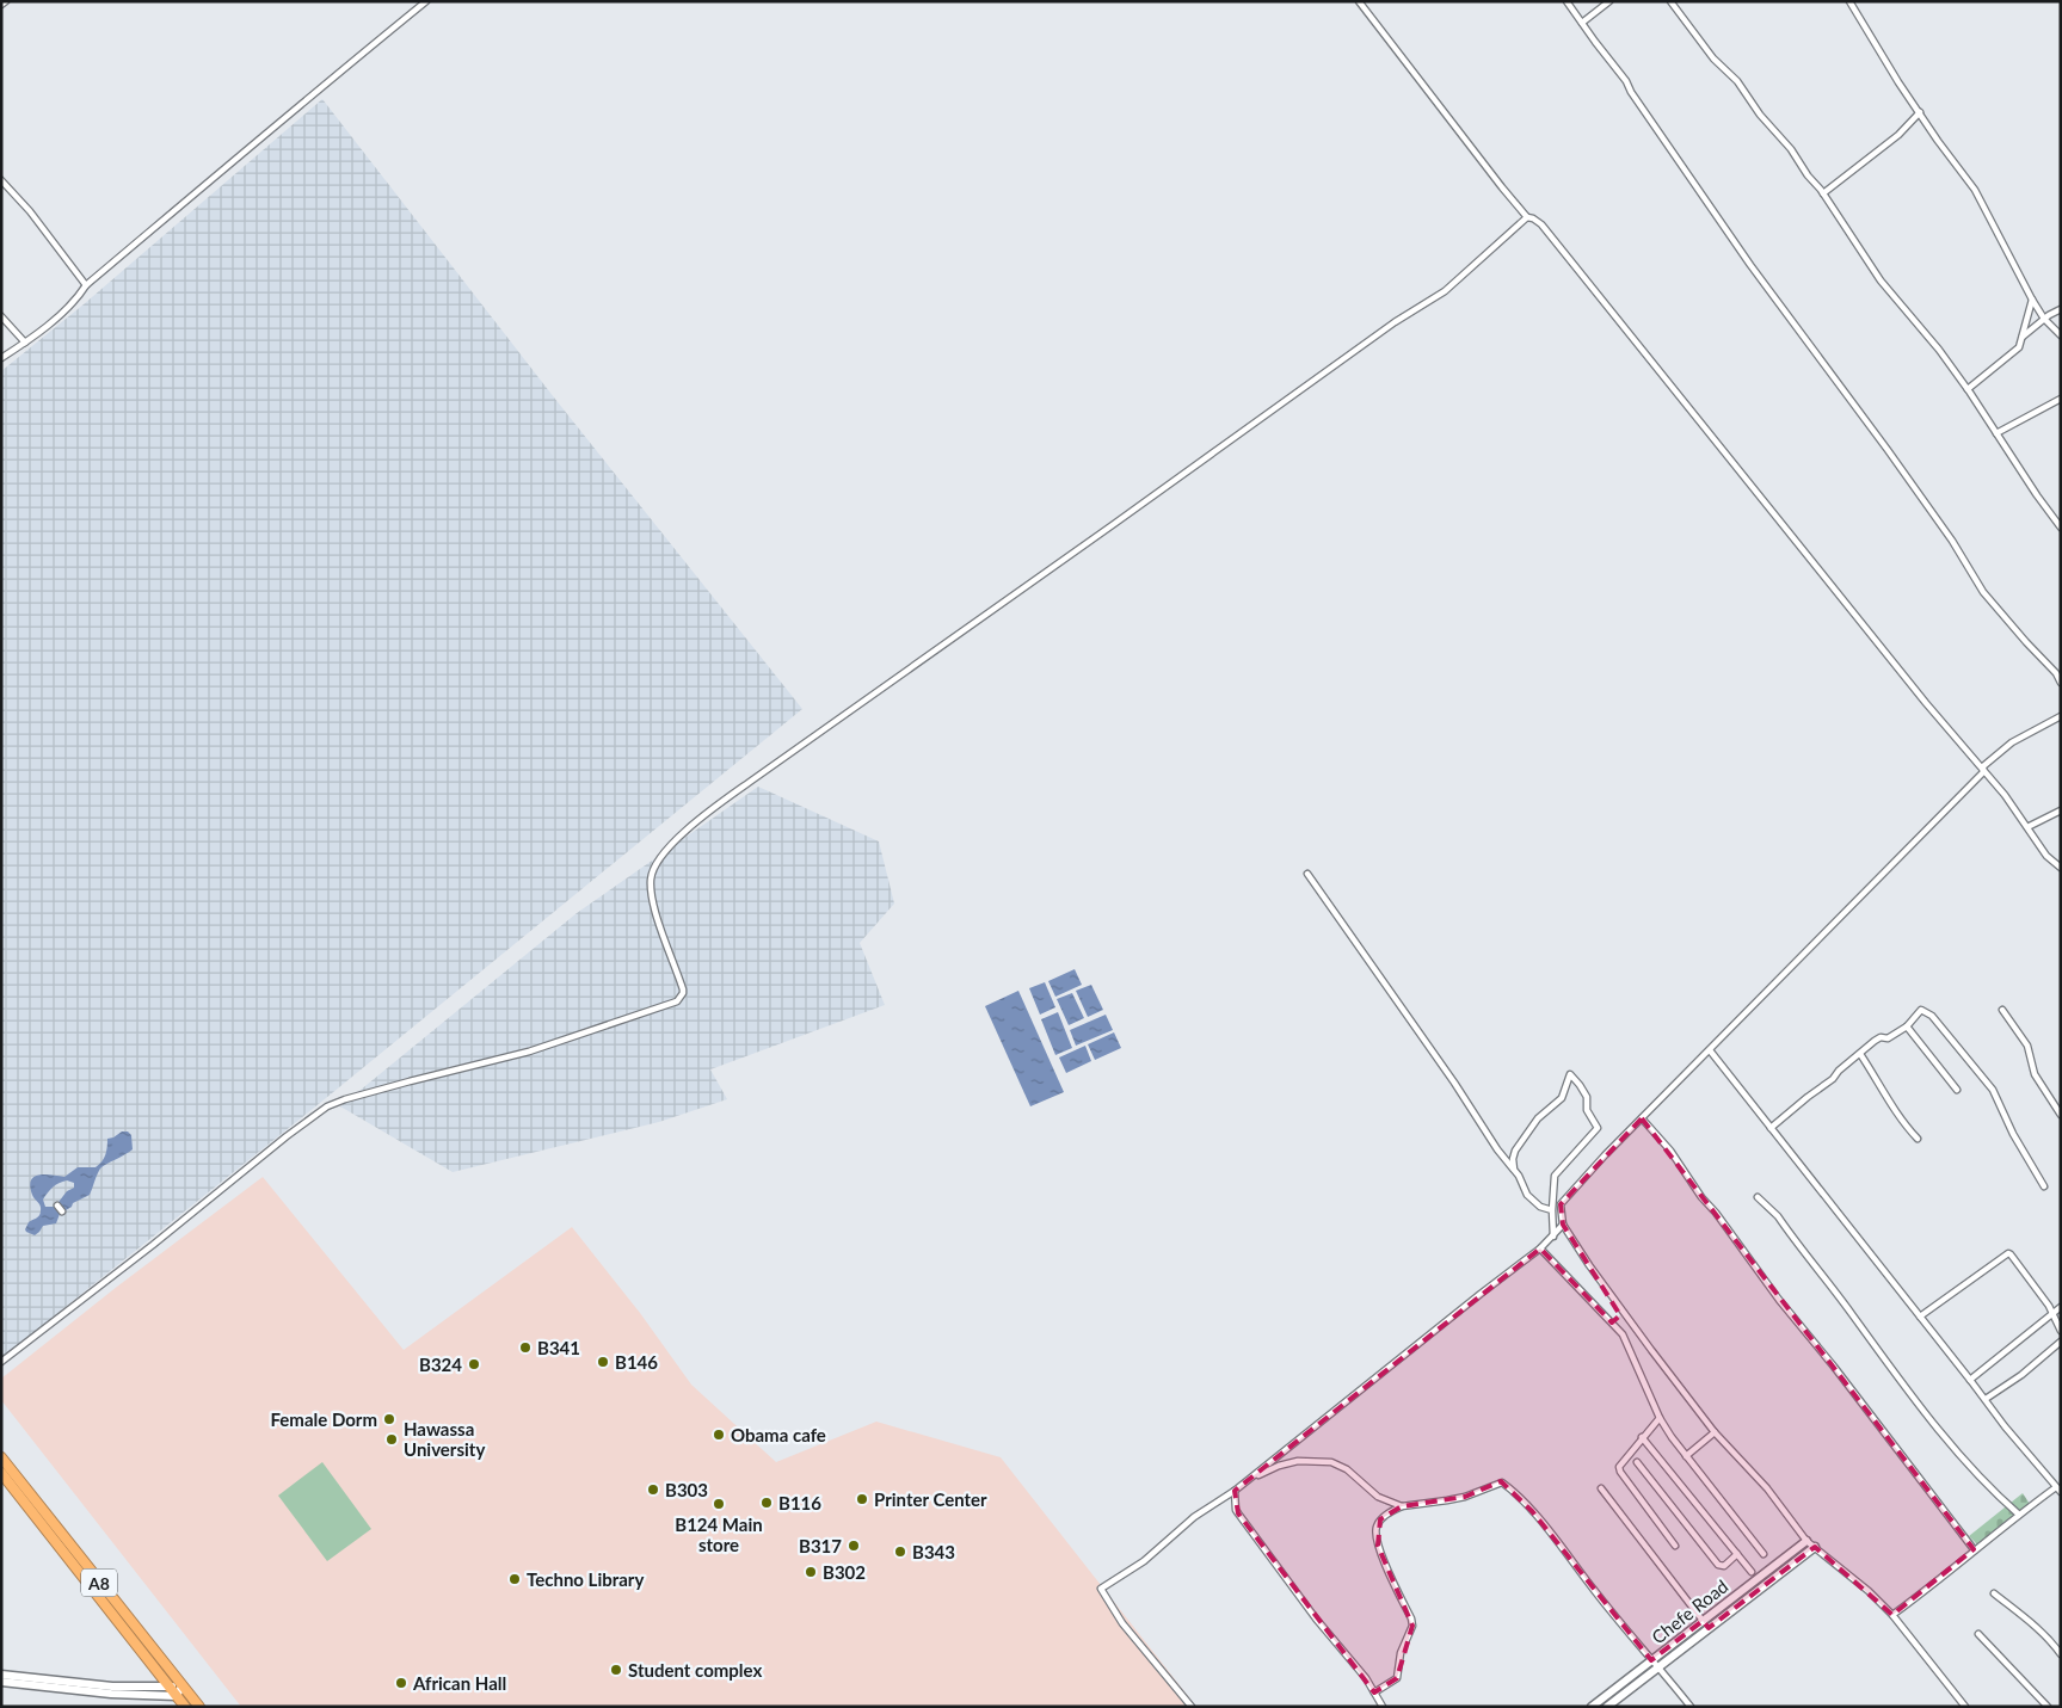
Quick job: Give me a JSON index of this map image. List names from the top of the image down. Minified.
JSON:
{"streets":{"highway":["A8"],"street":["Chefe Road"]},"places":["B341","B146","B324","Female Dorm","Obama cafe","Hawassa University","B303","Printer Center","B116","B124 Main store","B317","B343","B302","Techno Library","Student complex","African Hall"]}
